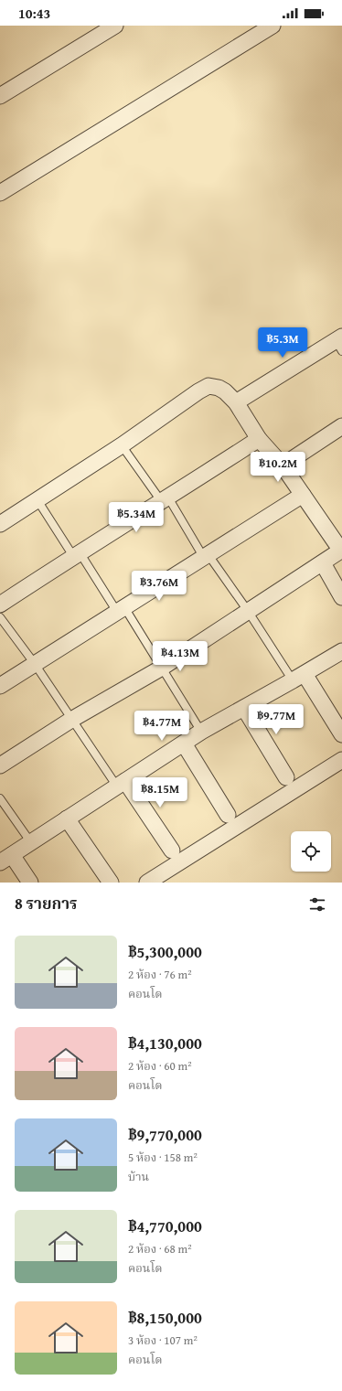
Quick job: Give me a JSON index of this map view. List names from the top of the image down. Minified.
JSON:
{"page":{"status":"10:43","price":["฿5.3M","฿10.2M","฿5.34M","฿3.76M","฿4.13M","฿9.77M","฿4.77M","฿8.15M"],"heading":"8 รายการ","list":[{"name":"฿5,300,000","note":"2 ห้อง · 76 m² · คอนโด"},{"name":"฿4,130,000","note":"2 ห้อง · 60 m² · คอนโด"},{"name":"฿9,770,000","note":"5 ห้อง · 158 m² · บ้าน"},{"name":"฿4,770,000","note":"2 ห้อง · 68 m² · คอนโด"},{"name":"฿8,150,000","note":"3 ห้อง · 107 m² · คอนโด"}]}}
